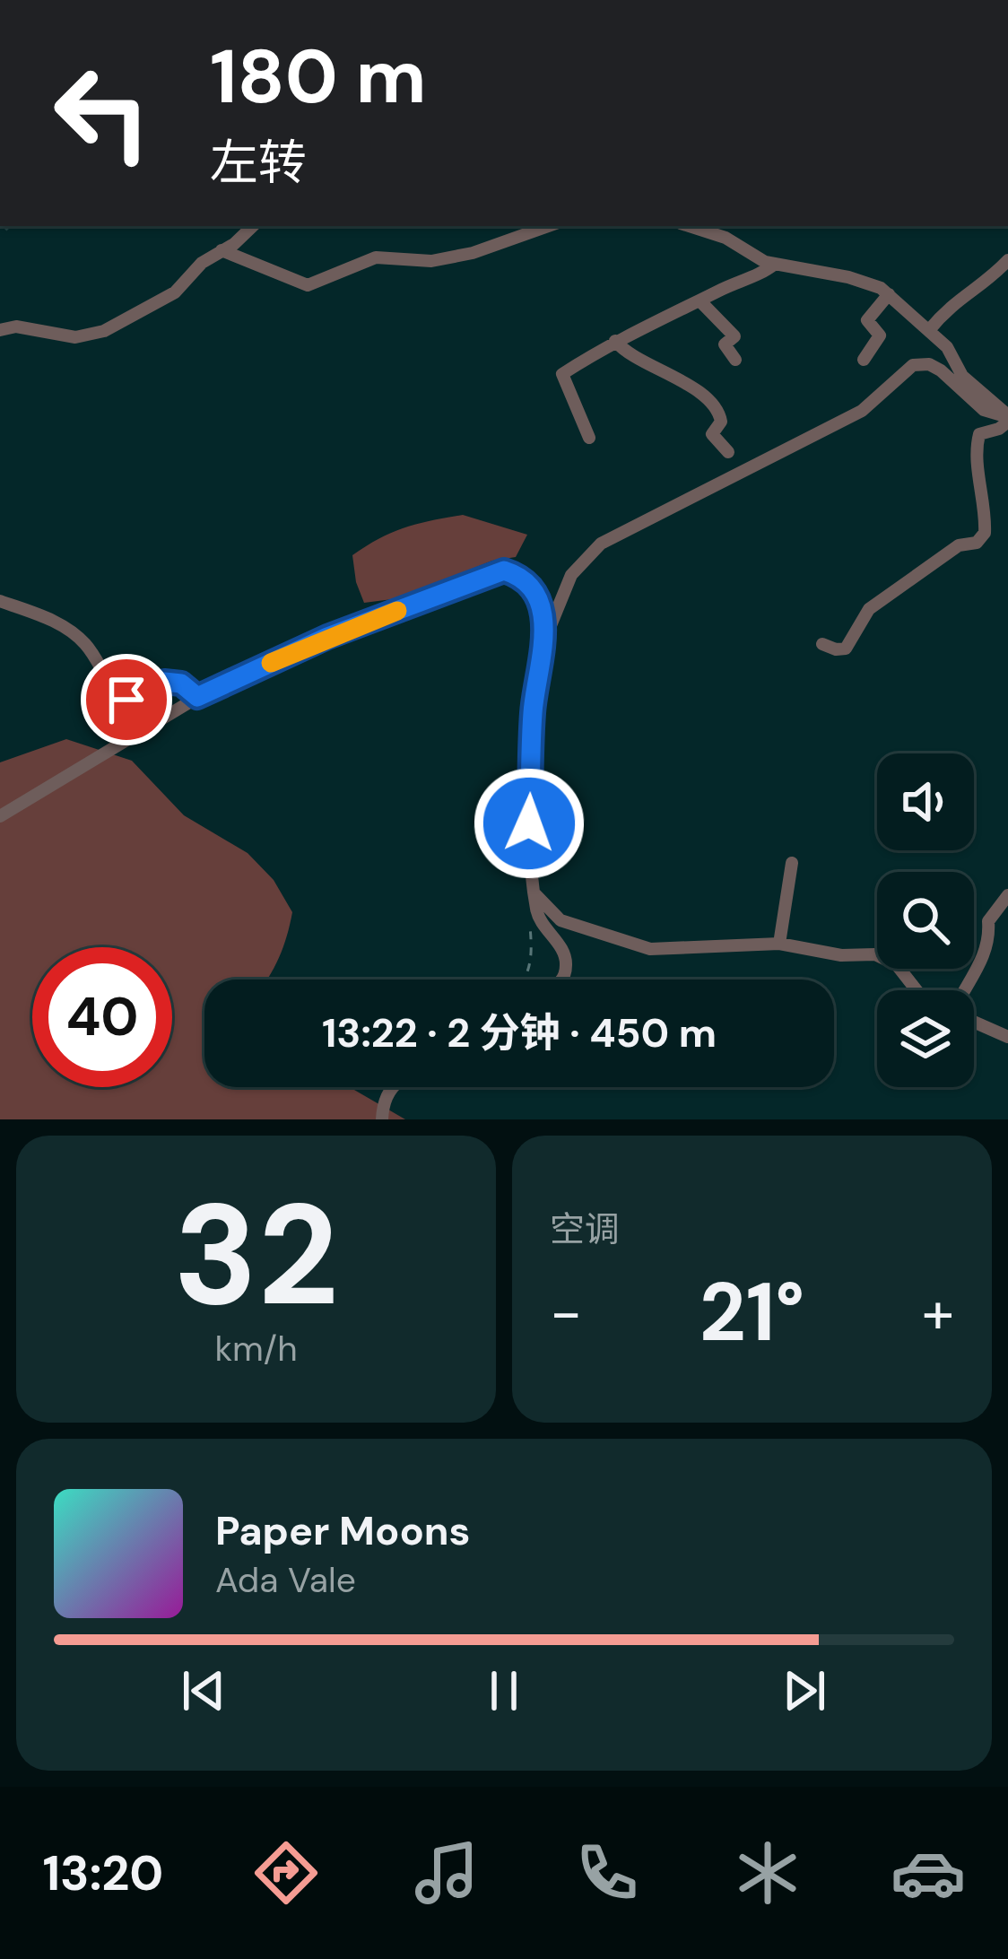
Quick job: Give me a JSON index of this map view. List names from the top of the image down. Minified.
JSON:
{"page":{"turn":["180 m","左转"],"limit":"40","trip":"13:22 · 2 分钟 · 450 m","tile":[["32","km/h"],"空调"],"heat":["−","21°","+"],"song":["Paper Moons","Ada Vale"],"tabs":"13:20"}}
